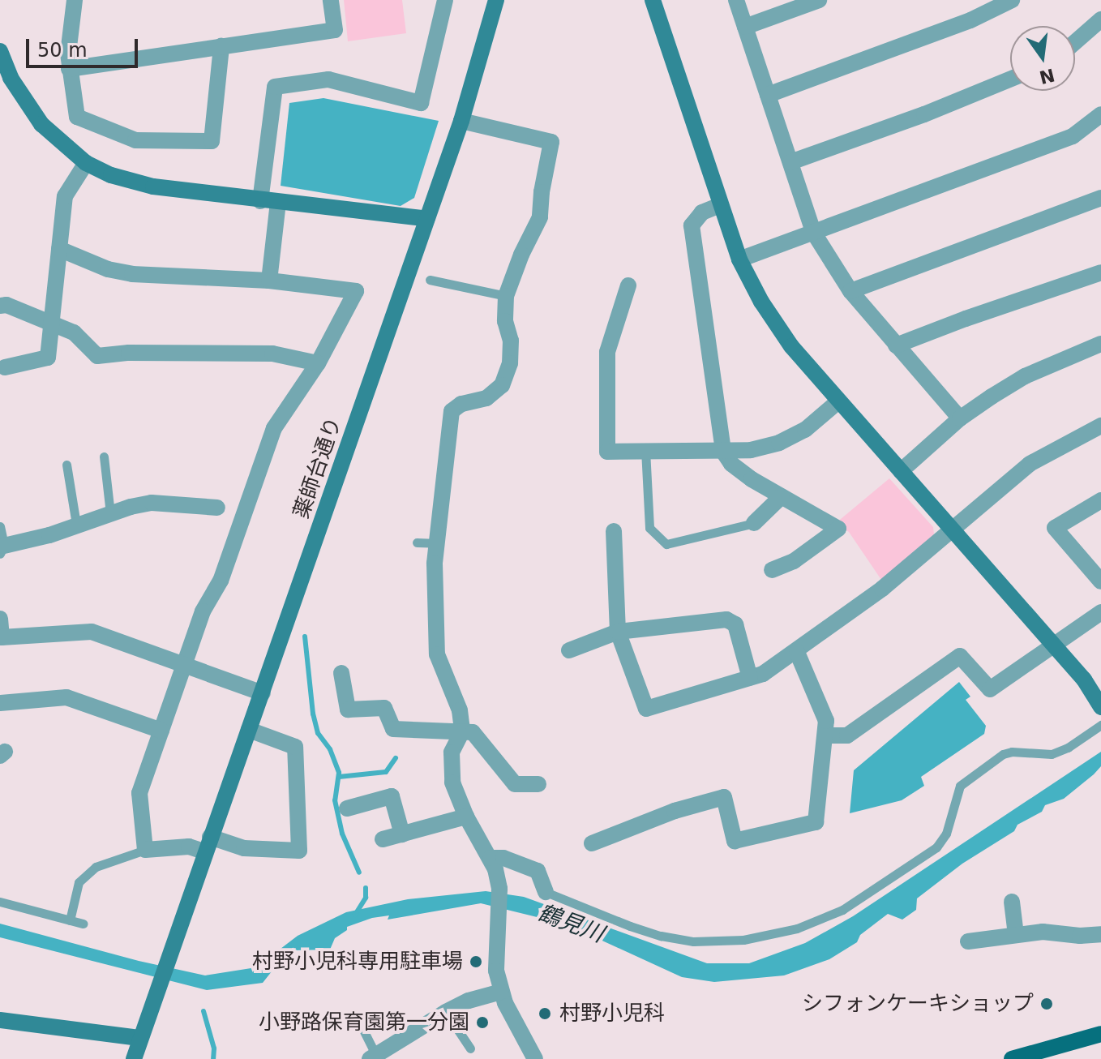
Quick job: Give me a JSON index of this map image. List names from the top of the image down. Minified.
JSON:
{"streets":{"street":["薬師台通り"]},"water":["鶴見川"],"places":["村野小児科専用駐車場","シフォンケーキショップ","村野小児科","小野路保育園第一分園"],"scale_bar":"50 m","north":"bottom"}
